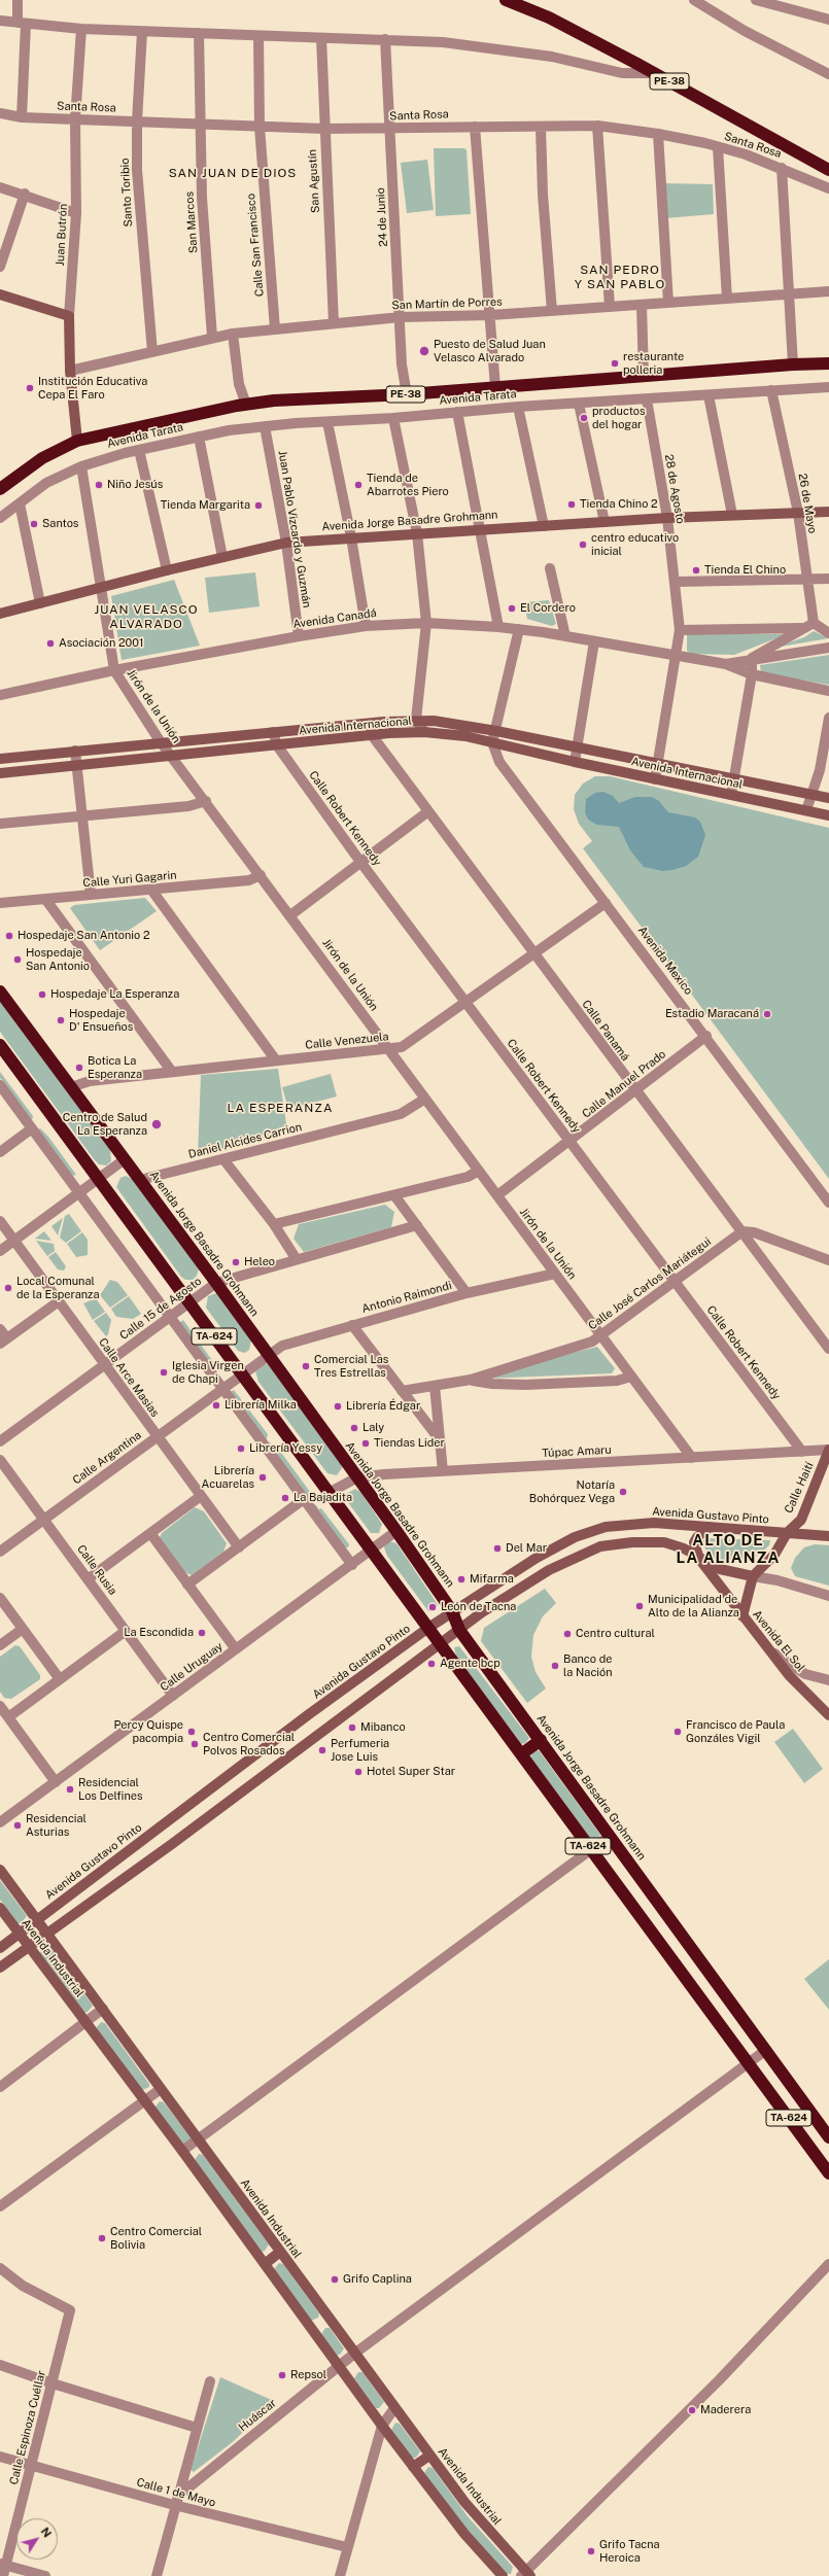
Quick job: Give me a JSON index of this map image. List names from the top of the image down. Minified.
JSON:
{"streets":{"highway":["PE-38","Avenida Tarata","Avenida Jorge Basadre Grohmann","TA-624"],"main road":["Juan Butrón","Avenida Internacional","Calle Haití","Avenida Gustavo Pinto","Avenida El Sol","Avenida Industrial"],"street":["Santa Rosa","San Agustín","Santo Toribio","24 de Junio","San Marcos","Calle San Francisco","San Martín de Porres","28 de Agosto","26 de Mayo","Juan Pablo Vizcardo y Guzmán","Avenida Canadá","Jirón de la Unión","Calle Robert Kennedy","Calle Yuri Gagarin","Avenida Mexico","Calle Panamá","Calle Venezuela","Calle Manuel Prado","Daniel Alcides Carrion","Calle José Carlos Mariátegui","Antonio Raimondi","Calle 15 de Agosto","Calle Arce Masias","Túpac Amaru","Calle Argentina","Calle Rusia","Calle Uruguay","Huáscar","Calle Espinoza Cuéllar","Calle 1 de Mayo"]},"crossings":[["Santa Rosa","San Agustín"],["Santa Rosa","Santo Toribio"],["Santa Rosa","24 de Junio"],["Santa Rosa","San Marcos"],["Santa Rosa","Juan Butrón"],["Santa Rosa","Calle San Francisco"],["San Agustín","San Martín de Porres"],["Santo Toribio","San Martín de Porres"],["24 de Junio","San Martín de Porres"],["24 de Junio","Avenida Tarata"],["San Marcos","San Martín de Porres"],["Juan Butrón","San Martín de Porres"],["Juan Butrón","Avenida Tarata"],["Calle San Francisco","San Martín de Porres"],["Avenida Tarata","28 de Agosto"],["Avenida Tarata","26 de Mayo"],["Avenida Tarata","Juan Pablo Vizcardo y Guzmán"],["Avenida Tarata","Jirón de la Unión"],["28 de Agosto","Avenida Jorge Basadre Grohmann"],["28 de Agosto","Avenida Canadá"],["28 de Agosto","Avenida Internacional"],["26 de Mayo","Avenida Jorge Basadre Grohmann"],["Avenida Jorge Basadre Grohmann","Juan Pablo Vizcardo y Guzmán"],["Avenida Jorge Basadre Grohmann","Jirón de la Unión"],["Avenida Jorge Basadre Grohmann","Calle Venezuela"],["Avenida Jorge Basadre Grohmann","Daniel Alcides Carrion"],["Avenida Jorge Basadre Grohmann","Antonio Raimondi"],["Avenida Jorge Basadre Grohmann","Calle 15 de Agosto"],["Avenida Jorge Basadre Grohmann","Túpac Amaru"],["Avenida Jorge Basadre Grohmann","Calle Argentina"],["Avenida Jorge Basadre Grohmann","Avenida Gustavo Pinto"],["Avenida Jorge Basadre Grohmann","Calle Uruguay"],["Avenida Jorge Basadre Grohmann","Huáscar"],["Juan Pablo Vizcardo y Guzmán","Avenida Canadá"],["Avenida Canadá","Jirón de la Unión"],["Jirón de la Unión","Avenida Internacional"],["Jirón de la Unión","Calle Yuri Gagarin"],["Jirón de la Unión","Calle Venezuela"],["Jirón de la Unión","Calle Manuel Prado"],["Jirón de la Unión","Daniel Alcides Carrion"],["Jirón de la Unión","Calle José Carlos Mariátegui"],["Jirón de la Unión","Antonio Raimondi"],["Jirón de la Unión","Túpac Amaru"],["Avenida Internacional","Calle Robert Kennedy"],["Avenida Internacional","Avenida Mexico"],["Avenida Internacional","Calle Panamá"],["Calle Robert Kennedy","Calle Venezuela"],["Calle Robert Kennedy","Calle Manuel Prado"],["Calle Robert Kennedy","Calle José Carlos Mariátegui"],["Calle Robert Kennedy","Túpac Amaru"],["Avenida Mexico","Calle Venezuela"],["Avenida Mexico","Calle Manuel Prado"],["Calle Panamá","Calle Venezuela"],["Calle Panamá","Calle Manuel Prado"],["Calle Panamá","Calle José Carlos Mariátegui"],["Antonio Raimondi","Calle Argentina"],["Calle 15 de Agosto","TA-624"],["Calle 15 de Agosto","Calle Arce Masias"],["TA-624","Túpac Amaru"],["TA-624","Calle Argentina"],["TA-624","Avenida Gustavo Pinto"],["TA-624","Calle Uruguay"],["TA-624","Huáscar"],["Calle Arce Masias","Calle Argentina"],["Túpac Amaru","Calle Haití"],["Calle Argentina","Calle Rusia"],["Calle Haití","Avenida Gustavo Pinto"],["Avenida Gustavo Pinto","Avenida Industrial"],["Calle Rusia","Calle Uruguay"],["Avenida Industrial","Huáscar"],["Huáscar","Calle 1 de Mayo"],["Calle Espinoza Cuéllar","Calle 1 de Mayo"]],"districts":["SAN JUAN DE DIOS","SAN PEDRO Y SAN PABLO","JUAN VELASCO ALVARADO","LA ESPERANZA","ALTO DE LA ALIANZA"],"places":["Puesto de Salud Juan Velasco Alvarado","restaurante polleria","Institución Educativa Cepa El Faro","productos del hogar","Niño Jesús","Tienda de Abarrotes Piero","Tienda Chino 2","Tienda Margarita","Santos","centro educativo inicial","Tienda El Chino","El Cordero","Asociación 2001","Hospedaje San Antonio 2","Hospedaje San Antonio","Hospedaje La Esperanza","Estadio Maracaná","Hospedaje D' Ensueños","Botica La Esperanza","Centro de Salud La Esperanza","Heleo","Local Comunal de la Esperanza","Comercial Las Tres Estrellas","Iglesia Virgen de Chapi","Librería Milka","Librería Édgar","Laly","Tiendas Lider","Librería Yessy","Librería Acuarelas","Notaría Bohórquez Vega","La Bajadita","Del Mar","Mifarma","Municipalidad de Alto de la Alianza","León de Tacna","La Escondida","Centro cultural","Agente bcp","Banco de la Nación","Mibanco","Percy Quispe pacompia","Francisco de Paula Gonzáles Vigil","Centro Comercial Polvos Rosados","Perfumeria Jose Luis","Hotel Super Star","Residencial Los Delfines","Residencial Asturias","Centro Comercial Bolivia","Grifo Caplina","Repsol","Maderera","Grifo Tacna Heroica"],"north":"top right"}
